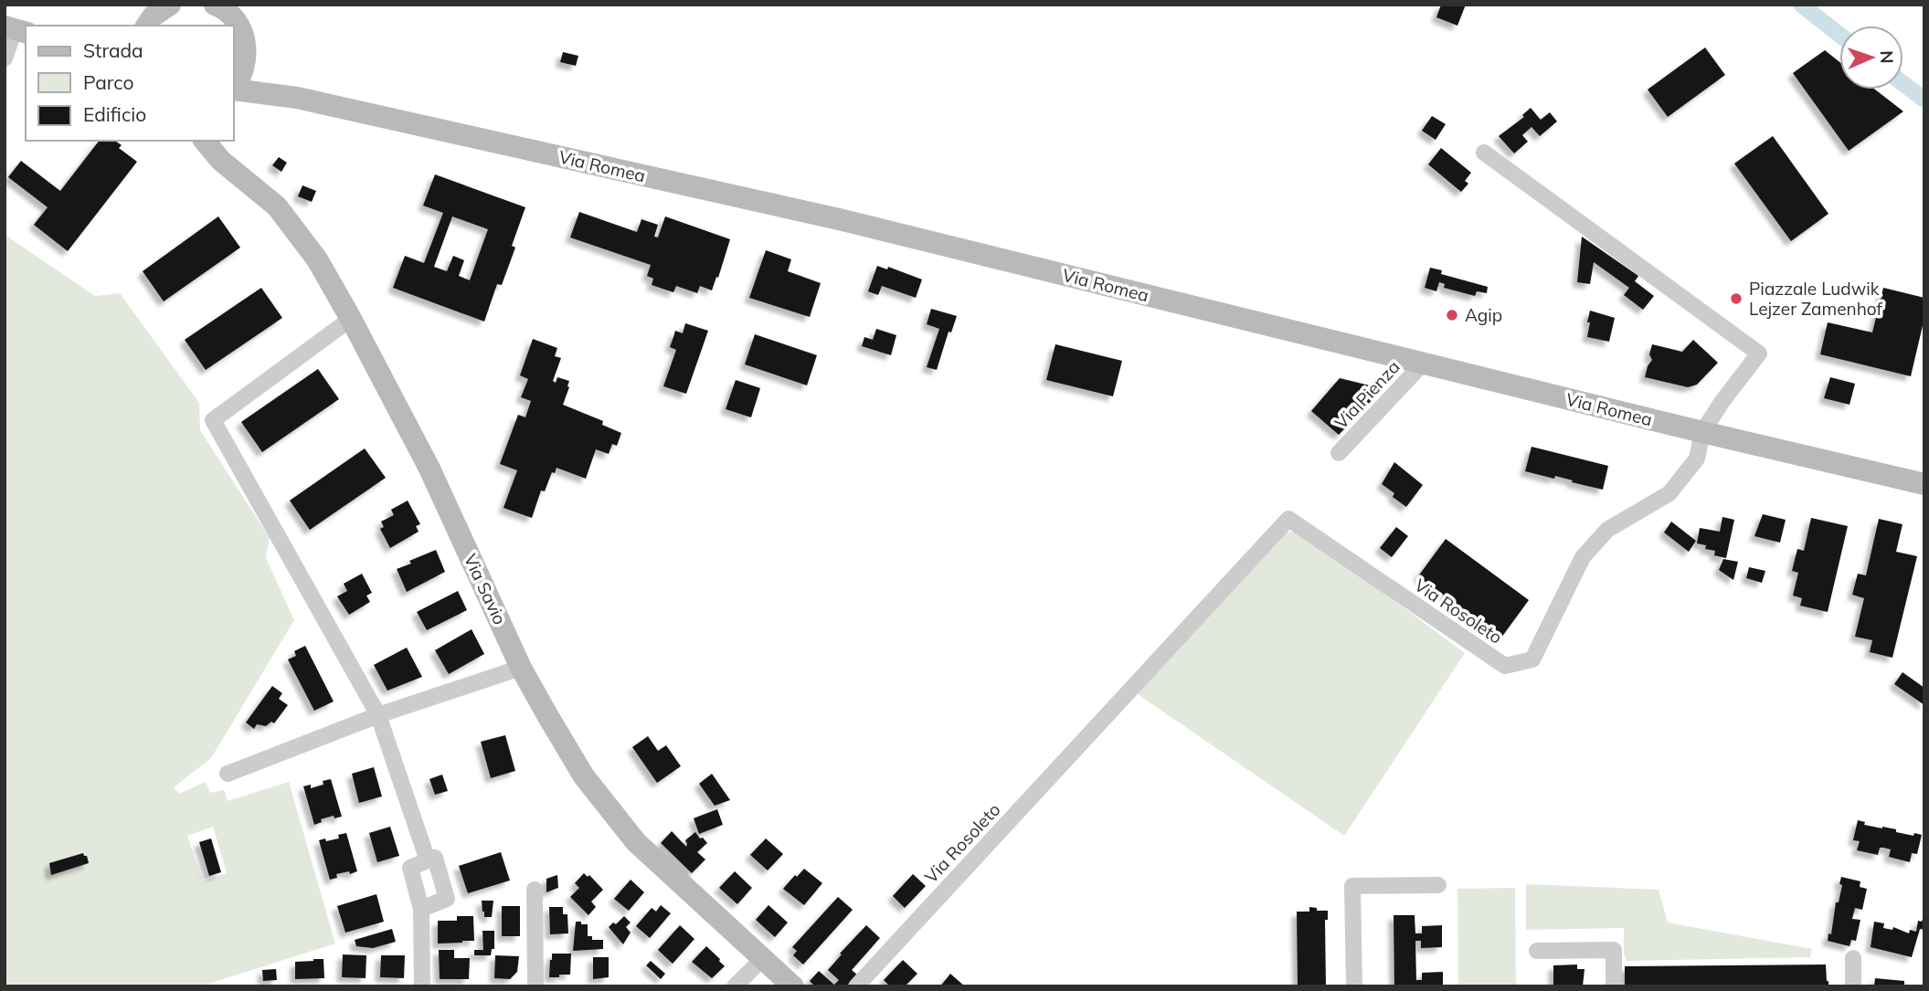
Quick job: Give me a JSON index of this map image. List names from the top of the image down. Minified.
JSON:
{"streets":{"main road":["Via Romea","Via Savio"],"street":["Via Pienza","Via Rosoleto"]},"crossings":[["Via Romea","Via Pienza"],["Via Romea","Via Rosoleto"]],"places":["Piazzale Ludwik Lejzer Zamenhof","Agip"],"legend":["Strada","Parco","Edificio"],"north":"right"}
